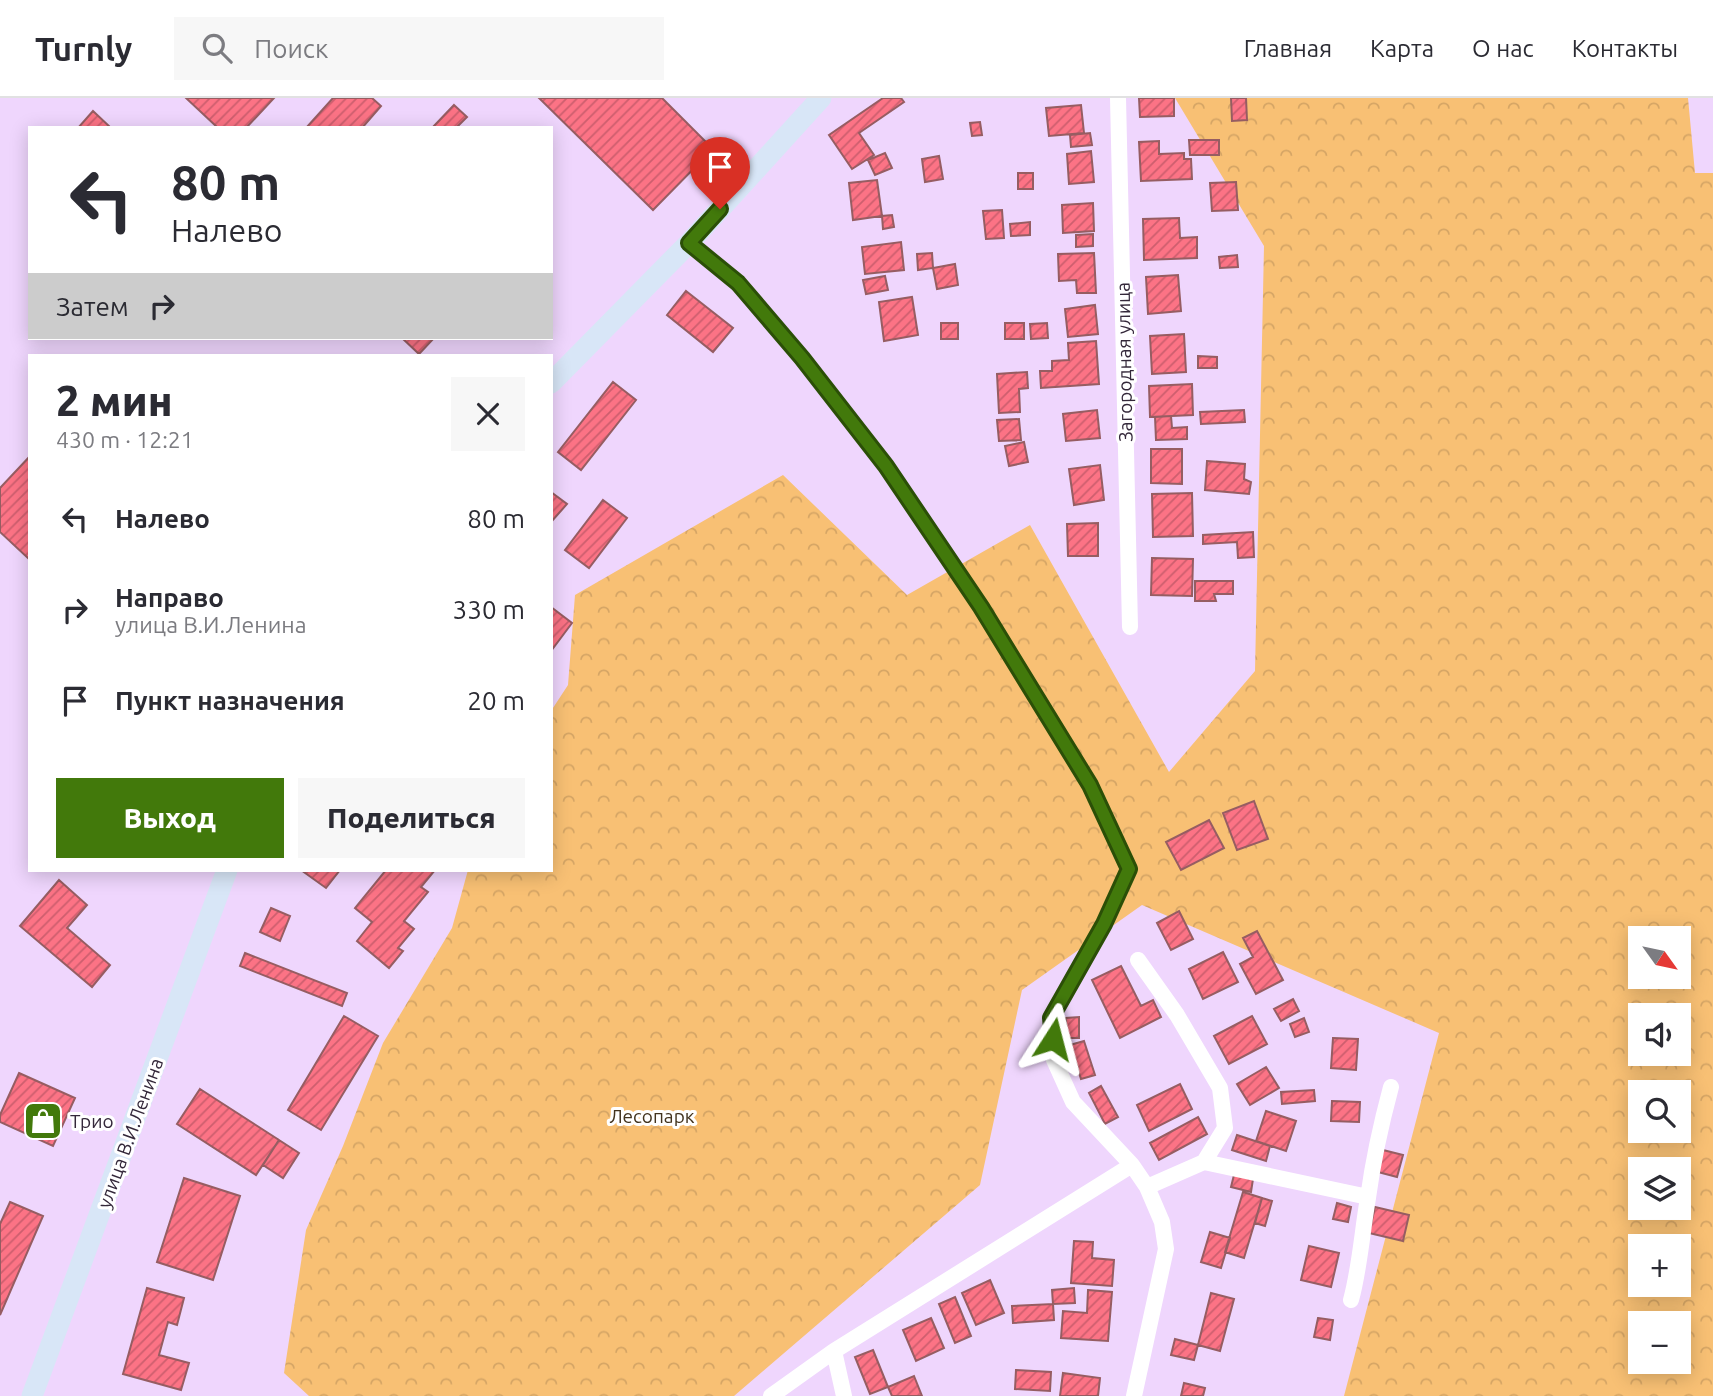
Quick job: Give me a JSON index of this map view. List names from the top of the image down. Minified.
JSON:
{"streets":{"main road":["улица В.И.Ленина"],"street":["Загородная улица"]},"parks":["Лесопарк"],"places":{"shop":["Трио"]},"north":"bottom right","page":{"header":"Turnly","search":"Поиск","nav":["Главная","Карта","О нас","Контакты"],"turn":["80 m","Налево"],"then":"Затем","heading":["2 мин","430 m · 12:21"],"list":[{"name":"Налево","value":"80 m"},{"name":"Направо","note":"улица В.И.Ленина","value":"330 m"},{"name":"Пункт назначения","value":"20 m"}],"buttons":["Выход","Поделиться"],"map_buttons":["+","−"]}}
